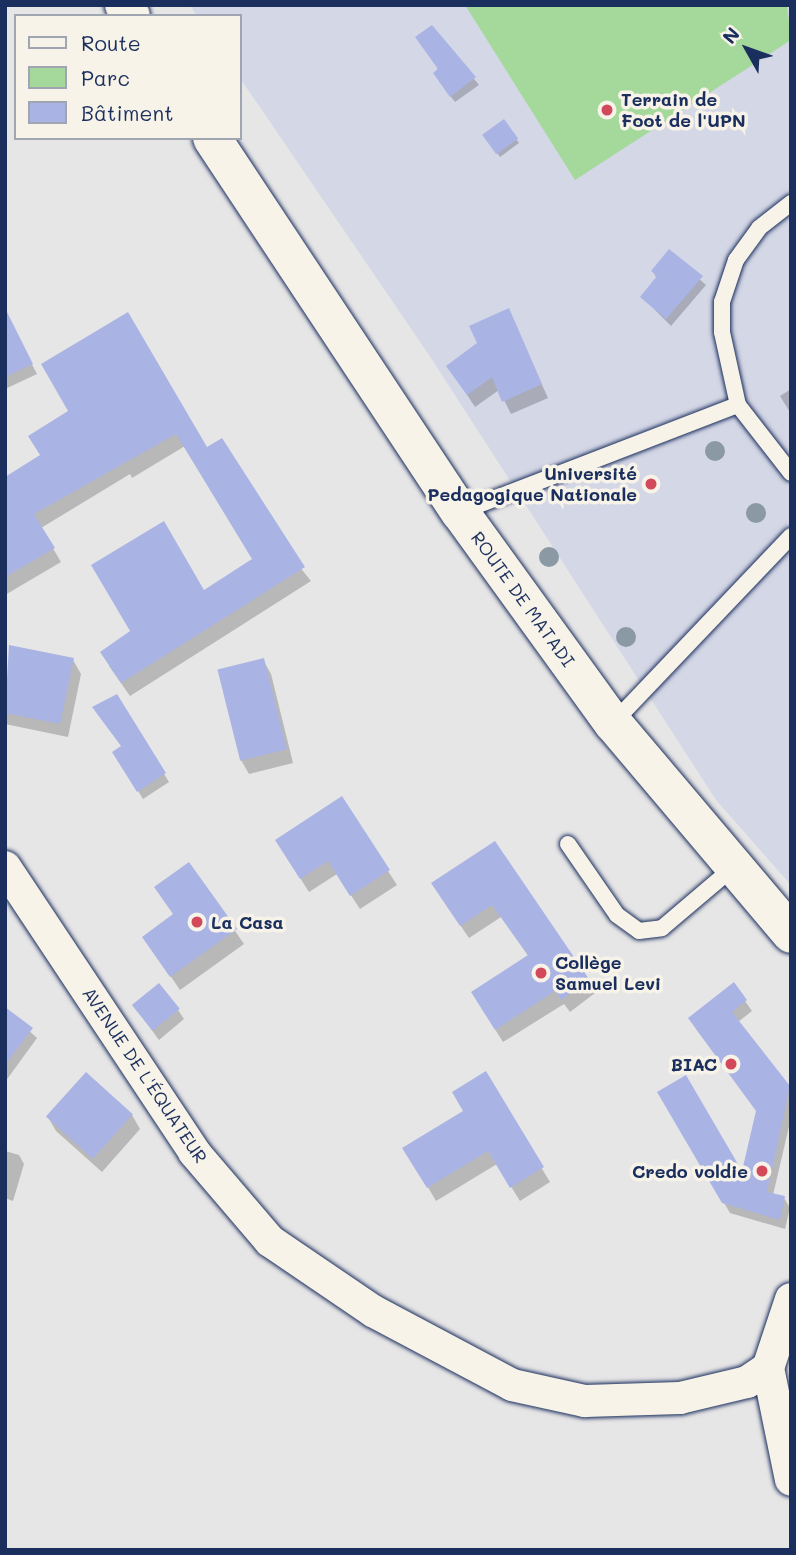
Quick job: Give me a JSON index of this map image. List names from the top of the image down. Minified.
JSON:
{"streets":{"main road":["ROUTE DE MATADI"],"street":["AVENUE DE L'ÉQUATEUR"]},"places":["Terrain de Foot de l'UPN","Université Pedagogique Nationale","La Casa","Collège Samuel Levi","BIAC","Credo voldie"],"legend":["Route","Parc","Bâtiment"],"north":"top left"}
